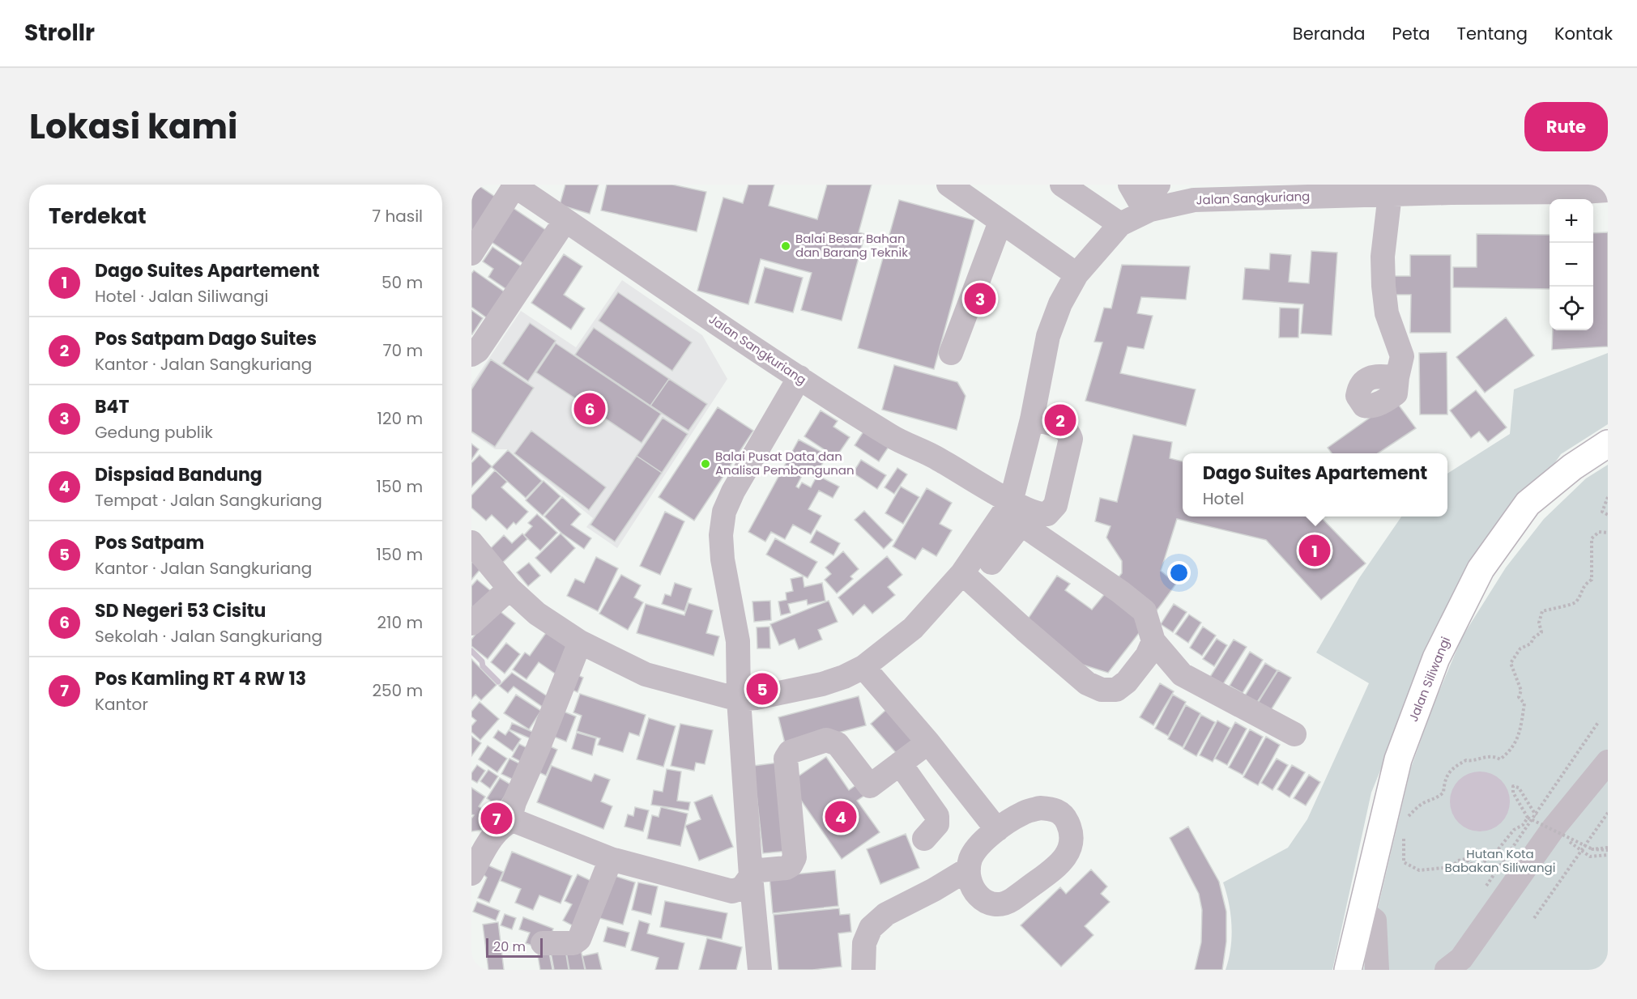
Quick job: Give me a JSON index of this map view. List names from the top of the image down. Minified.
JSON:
{"streets":{"main road":["Jalan Siliwangi"],"street":["Jalan Sangkuriang"]},"parks":["Hutan Kota Babakan Siliwangi"],"places":["Balai Besar Bahan dan Barang Teknik","Balai Pusat Data dan Analisa Pembangunan"],"scale_bar":"20 m","page":{"header":"Strollr","nav":["Beranda","Peta","Tentang","Kontak"],"title":"Lokasi kami","buttons":"Rute","heading":["Terdekat","7 hasil"],"map_buttons":["+","−"],"list":[{"mark":"1","name":"Dago Suites Apartement","note":"Hotel · Jalan Siliwangi","value":"50 m"},{"mark":"2","name":"Pos Satpam Dago Suites","note":"Kantor · Jalan Sangkuriang","value":"70 m"},{"mark":"3","name":"B4T","note":"Gedung publik","value":"120 m"},{"mark":"4","name":"Dispsiad Bandung","note":"Tempat · Jalan Sangkuriang","value":"150 m"},{"mark":"5","name":"Pos Satpam","note":"Kantor · Jalan Sangkuriang","value":"150 m"},{"mark":"6","name":"SD Negeri 53 Cisitu","note":"Sekolah · Jalan Sangkuriang","value":"210 m"},{"mark":"7","name":"Pos Kamling RT 4 RW 13","note":"Kantor","value":"250 m"}],"pins":["3","6","2","1","5","4","7"],"popup":["Dago Suites Apartement","Hotel"],"scale":"20 m"}}
